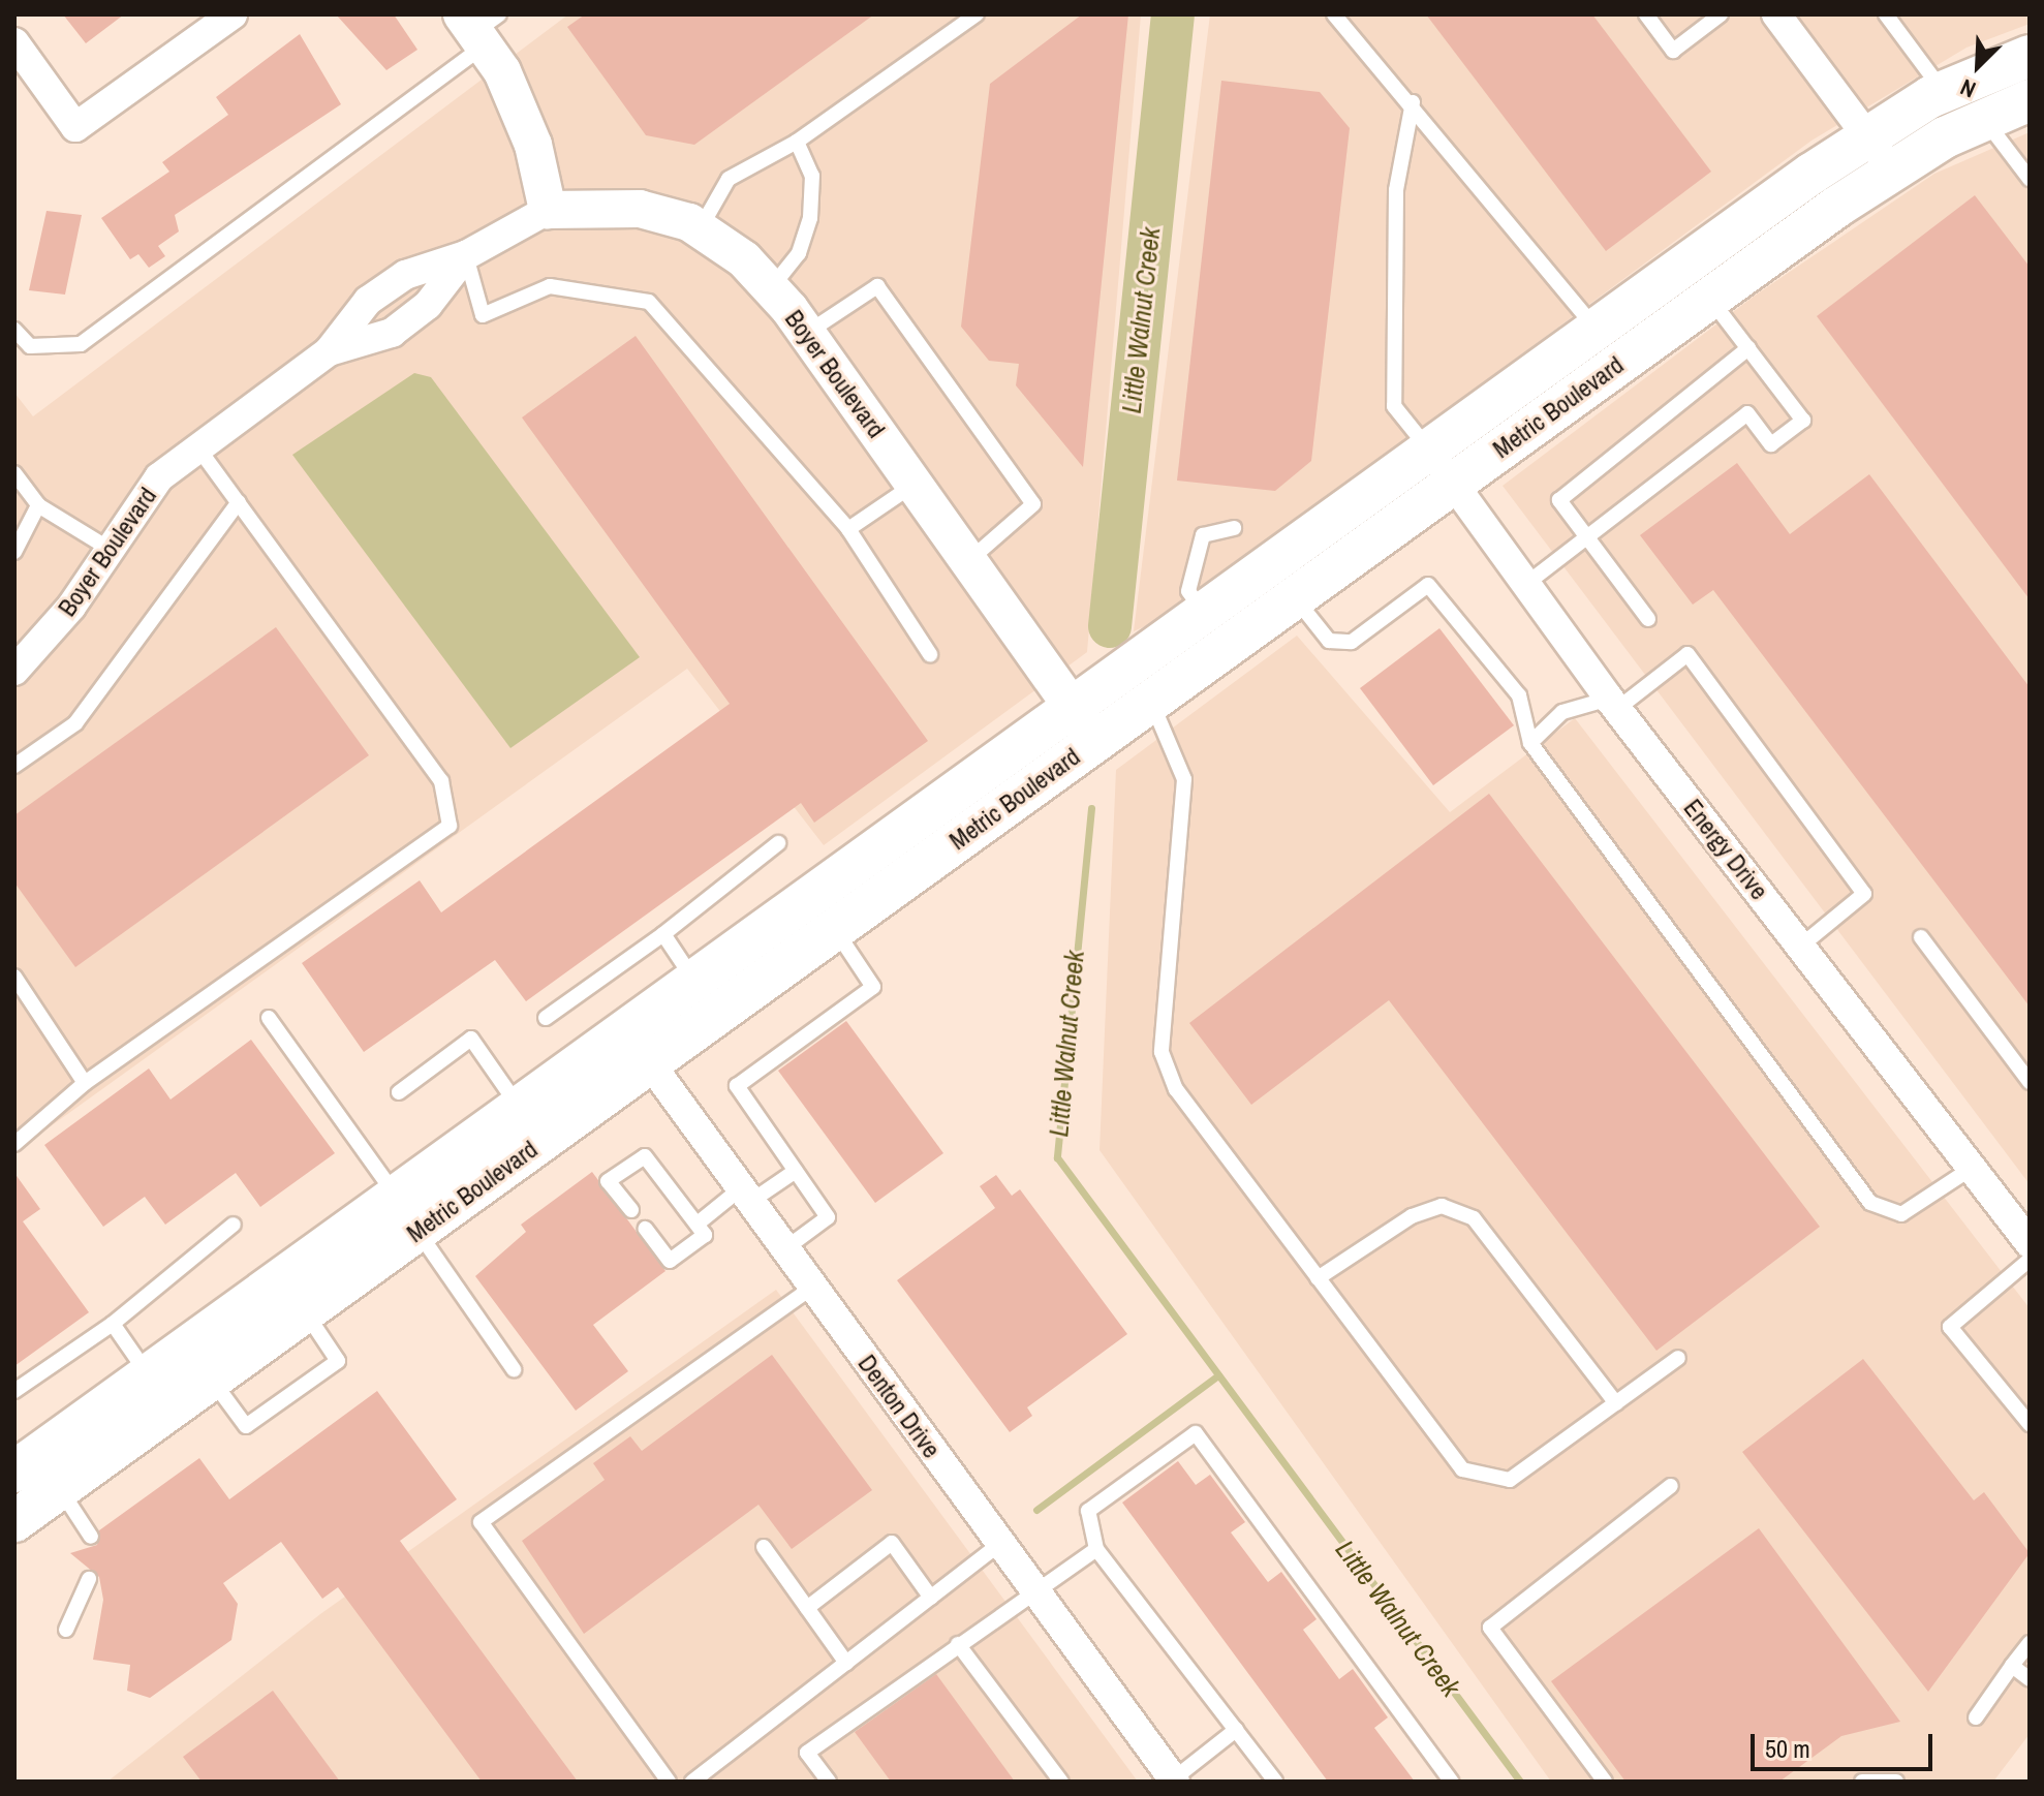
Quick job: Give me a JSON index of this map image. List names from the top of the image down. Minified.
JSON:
{"streets":{"main road":["Metric Boulevard"],"street":["Boyer Boulevard","Energy Drive","Denton Drive"]},"crossings":[["Boyer Boulevard","Metric Boulevard"],["Metric Boulevard","Energy Drive"],["Metric Boulevard","Denton Drive"]],"water":["Little Walnut Creek"],"scale_bar":"50 m","north":"bottom left"}
